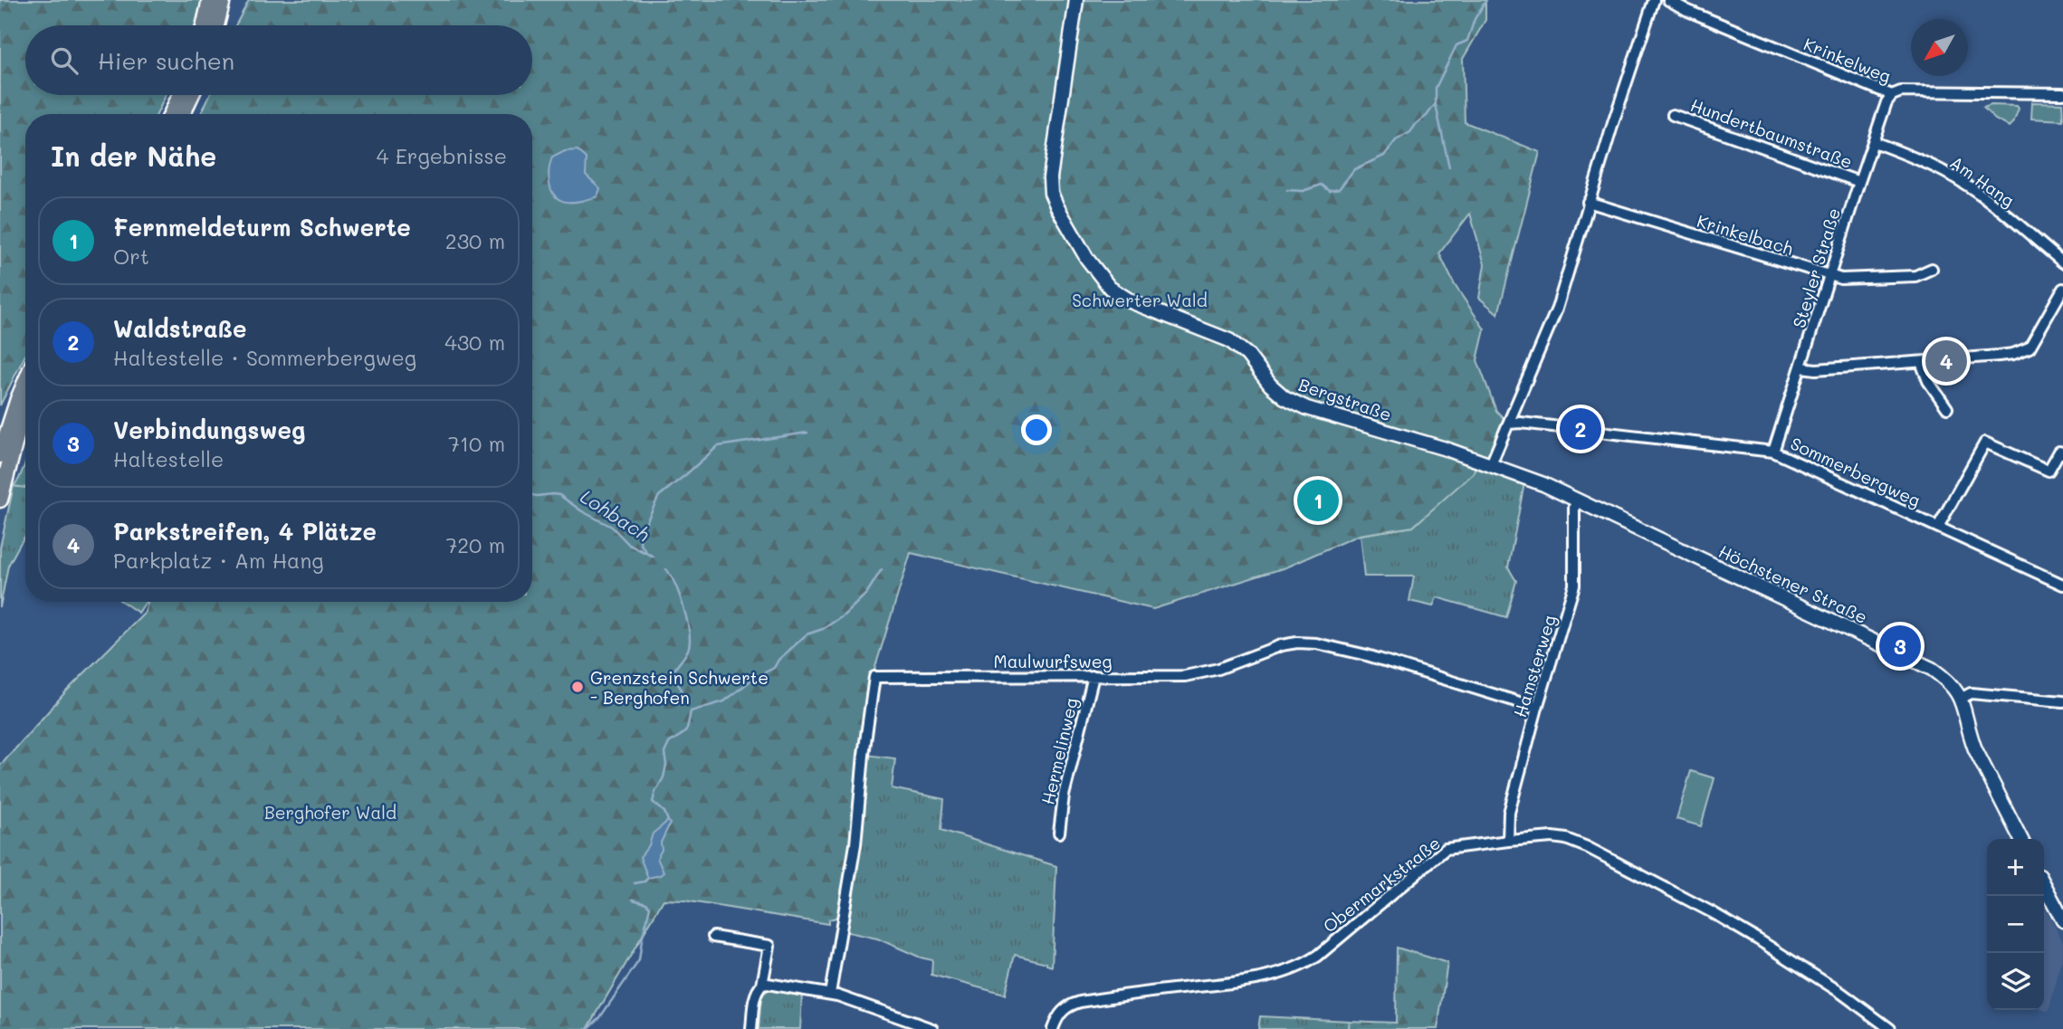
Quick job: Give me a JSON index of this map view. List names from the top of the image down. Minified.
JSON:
{"streets":{"main road":["Bergstraße","Höchstener Straße"],"street":["Krinkelweg","Hundertbaumstraße","Am Hang","Krinkelbach","Steyler Straße","Sommerbergweg","Maulwurfsweg","Hamsterweg","Hermelinweg","Obermarkstraße"]},"crossings":[["Krinkelweg","Steyler Straße"],["Hundertbaumstraße","Steyler Straße"],["Am Hang","Steyler Straße"],["Krinkelbach","Steyler Straße"],["Steyler Straße","Sommerbergweg"],["Bergstraße","Höchstener Straße"],["Höchstener Straße","Hamsterweg"],["Maulwurfsweg","Hamsterweg"],["Maulwurfsweg","Hermelinweg"],["Hamsterweg","Obermarkstraße"]],"water":["Lohbach"],"parks":["Schwerter Wald","Berghofer Wald"],"places":["Grenzstein Schwerte - Berghofen"],"north":"bottom left","page":{"search":"Hier suchen","heading":["In der Nähe","4 Ergebnisse"],"list":[{"mark":"1","name":"Fernmeldeturm Schwerte","note":"Ort","value":"230 m"},{"mark":"2","name":"Waldstraße","note":"Haltestelle · Sommerbergweg","value":"430 m"},{"mark":"3","name":"Verbindungsweg","note":"Haltestelle","value":"710 m"},{"mark":"4","name":"Parkstreifen, 4 Plätze","note":"Parkplatz · Am Hang","value":"720 m"}],"pins":["4","2","1","3"],"map_buttons":["+","−"]}}
